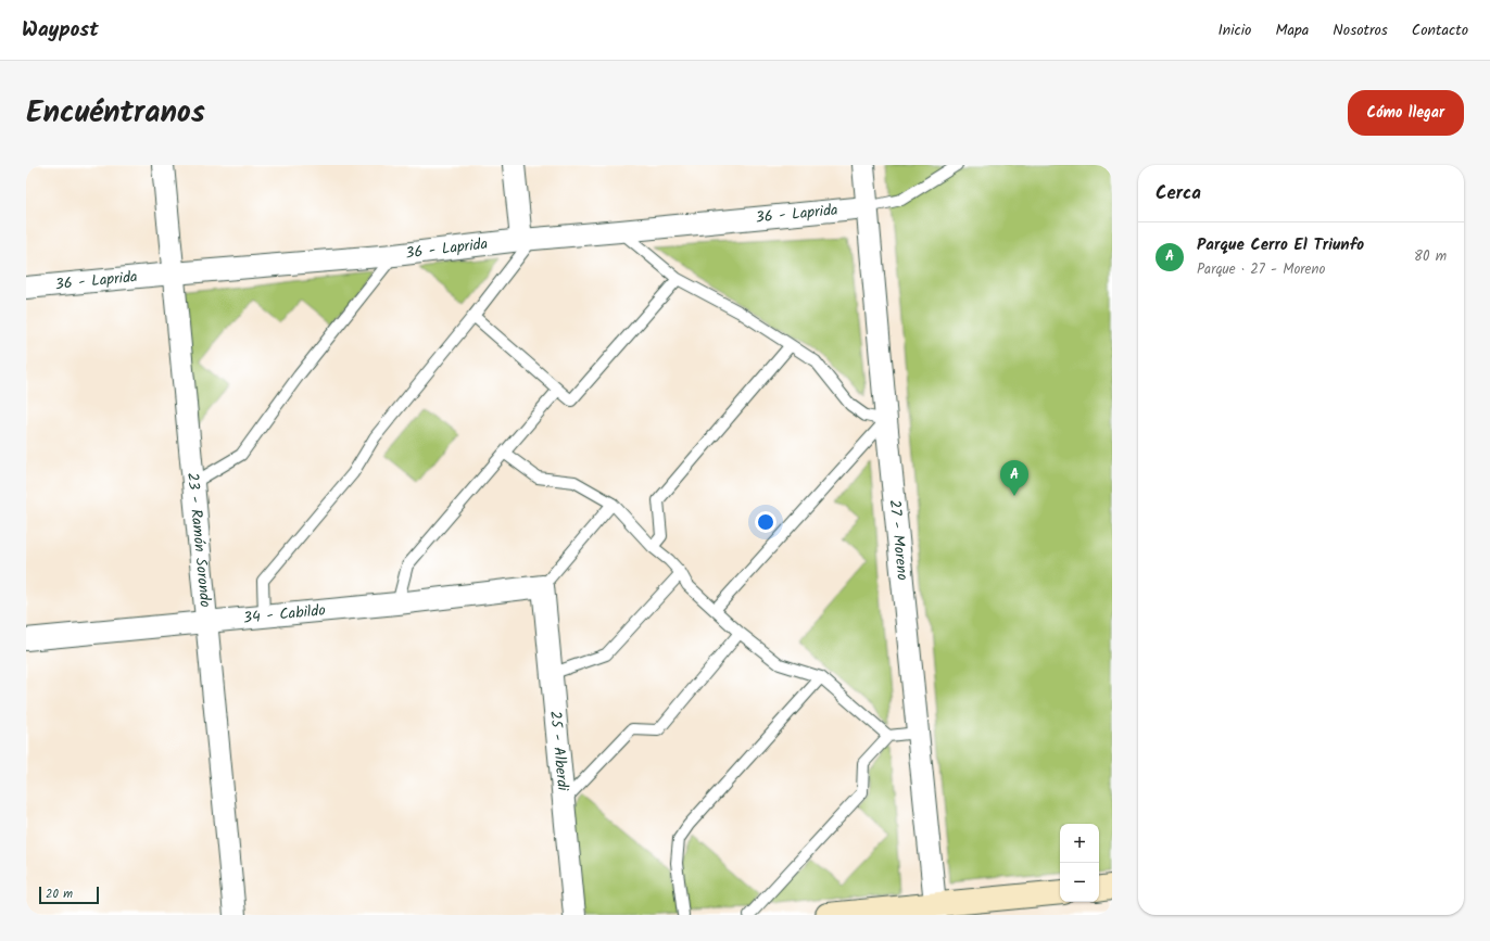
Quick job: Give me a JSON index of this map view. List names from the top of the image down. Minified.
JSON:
{"streets":{"street":["36 - Laprida","23 - Ramón Sorondo","27 - Moreno","34 - Cabildo","25 - Alberdi"]},"crossings":[["36 - Laprida","23 - Ramón Sorondo"],["36 - Laprida","27 - Moreno"],["23 - Ramón Sorondo","34 - Cabildo"],["34 - Cabildo","25 - Alberdi"]],"scale_bar":"20 m","page":{"header":"Waypost","nav":["Inicio","Mapa","Nosotros","Contacto"],"title":"Encuéntranos","buttons":"Cómo llegar","heading":"Cerca","list":[{"mark":"A","name":"Parque Cerro El Triunfo","note":"Parque · 27 - Moreno","value":"80 m"}],"pins":"A","map_buttons":["+","−"],"scale":"20 m"}}
